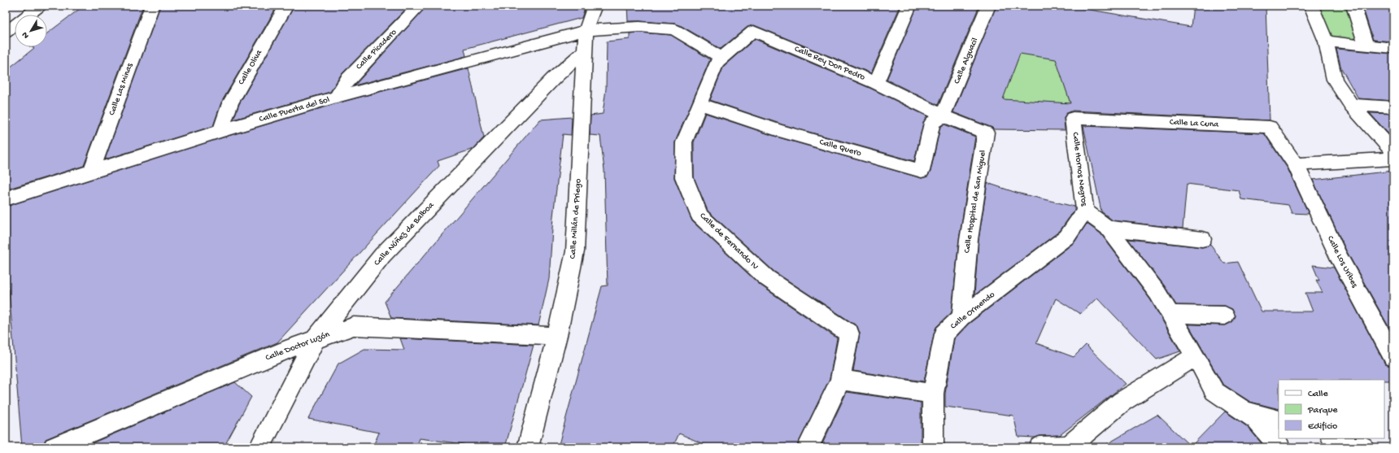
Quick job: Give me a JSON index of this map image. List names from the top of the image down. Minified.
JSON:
{"streets":{"street":["Calle Picadero","Calle Alguacil","Calle Rey Don Pedro","Calle Oliva","Calle Las Minas","Calle Puerta del Sol","Calle La Cuna","Calle Quero","Calle Hornos Negros","Calle Hospital de San Miguel","Calle Millán de Priego","Calle Núñez de Balboa","Calle de Fernando IV","Calle Los Uribes","Calle Ormendo","Calle Doctor Luzón"]},"crossings":[["Calle Picadero","Calle Puerta del Sol"],["Calle Alguacil","Calle Rey Don Pedro"],["Calle Alguacil","Calle Quero"],["Calle Alguacil","Calle Hospital de San Miguel"],["Calle Rey Don Pedro","Calle Quero"],["Calle Rey Don Pedro","Calle Hospital de San Miguel"],["Calle Rey Don Pedro","Calle de Fernando IV"],["Calle Oliva","Calle Puerta del Sol"],["Calle Las Minas","Calle Puerta del Sol"],["Calle Puerta del Sol","Calle Millán de Priego"],["Calle La Cuna","Calle Hornos Negros"],["Calle La Cuna","Calle Los Uribes"],["Calle Quero","Calle Hospital de San Miguel"],["Calle Quero","Calle de Fernando IV"],["Calle Hornos Negros","Calle Ormendo"],["Calle Hospital de San Miguel","Calle Ormendo"],["Calle Millán de Priego","Calle Núñez de Balboa"],["Calle Millán de Priego","Calle Doctor Luzón"],["Calle Núñez de Balboa","Calle Doctor Luzón"]],"legend":["Calle","Parque","Edificio"],"north":"bottom left"}
